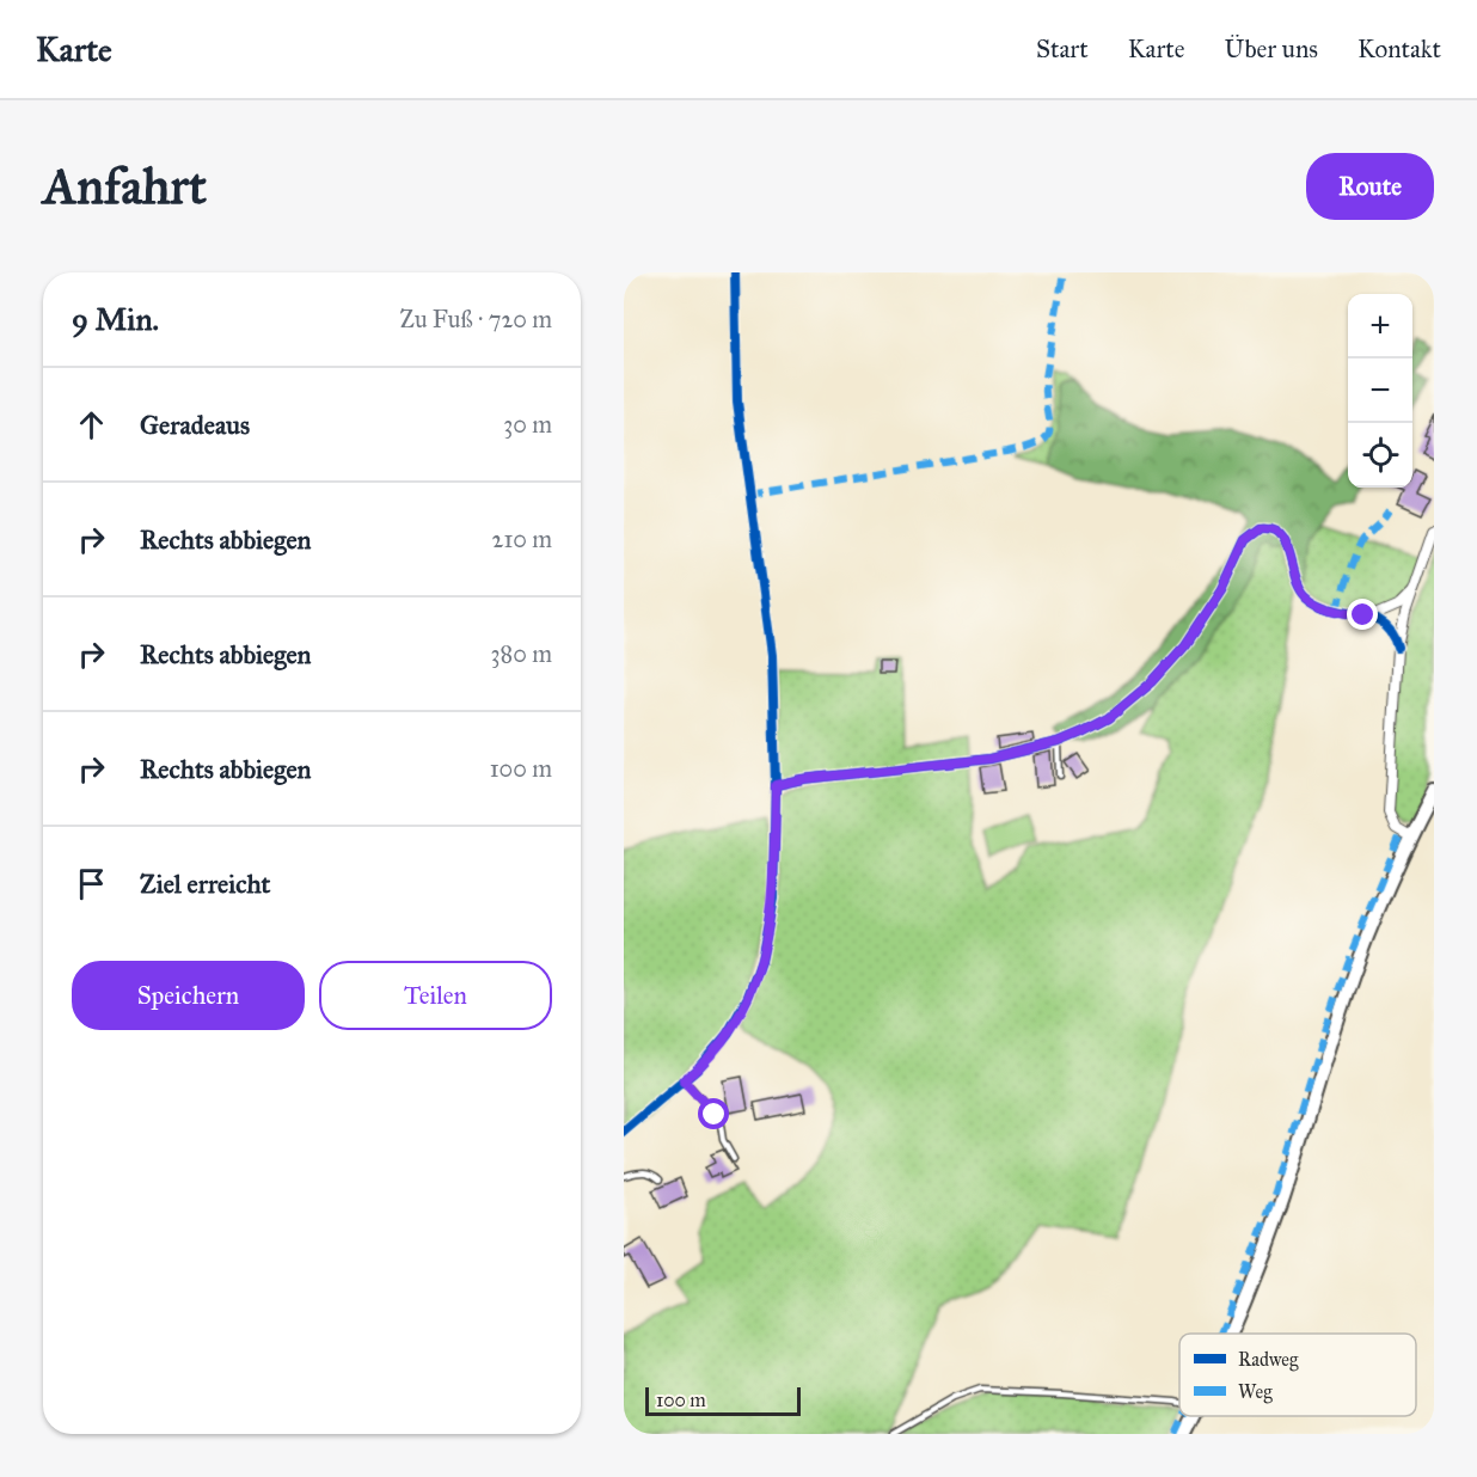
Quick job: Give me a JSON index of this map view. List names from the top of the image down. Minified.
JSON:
{"legend":["Radweg","Weg"],"scale_bar":"100 m","page":{"header":"Karte","nav":["Start","Karte","Über uns","Kontakt"],"buttons":["Route",["Speichern","Teilen"]],"title":"Anfahrt","heading":["9 Min.","Zu Fuß · 720 m"],"map_buttons":["+","−"],"list":[["Geradeaus","30 m"],["Rechts abbiegen","210 m"],["Rechts abbiegen","380 m"],["Rechts abbiegen","100 m"],"Ziel erreicht"],"scale":"100 m"}}
